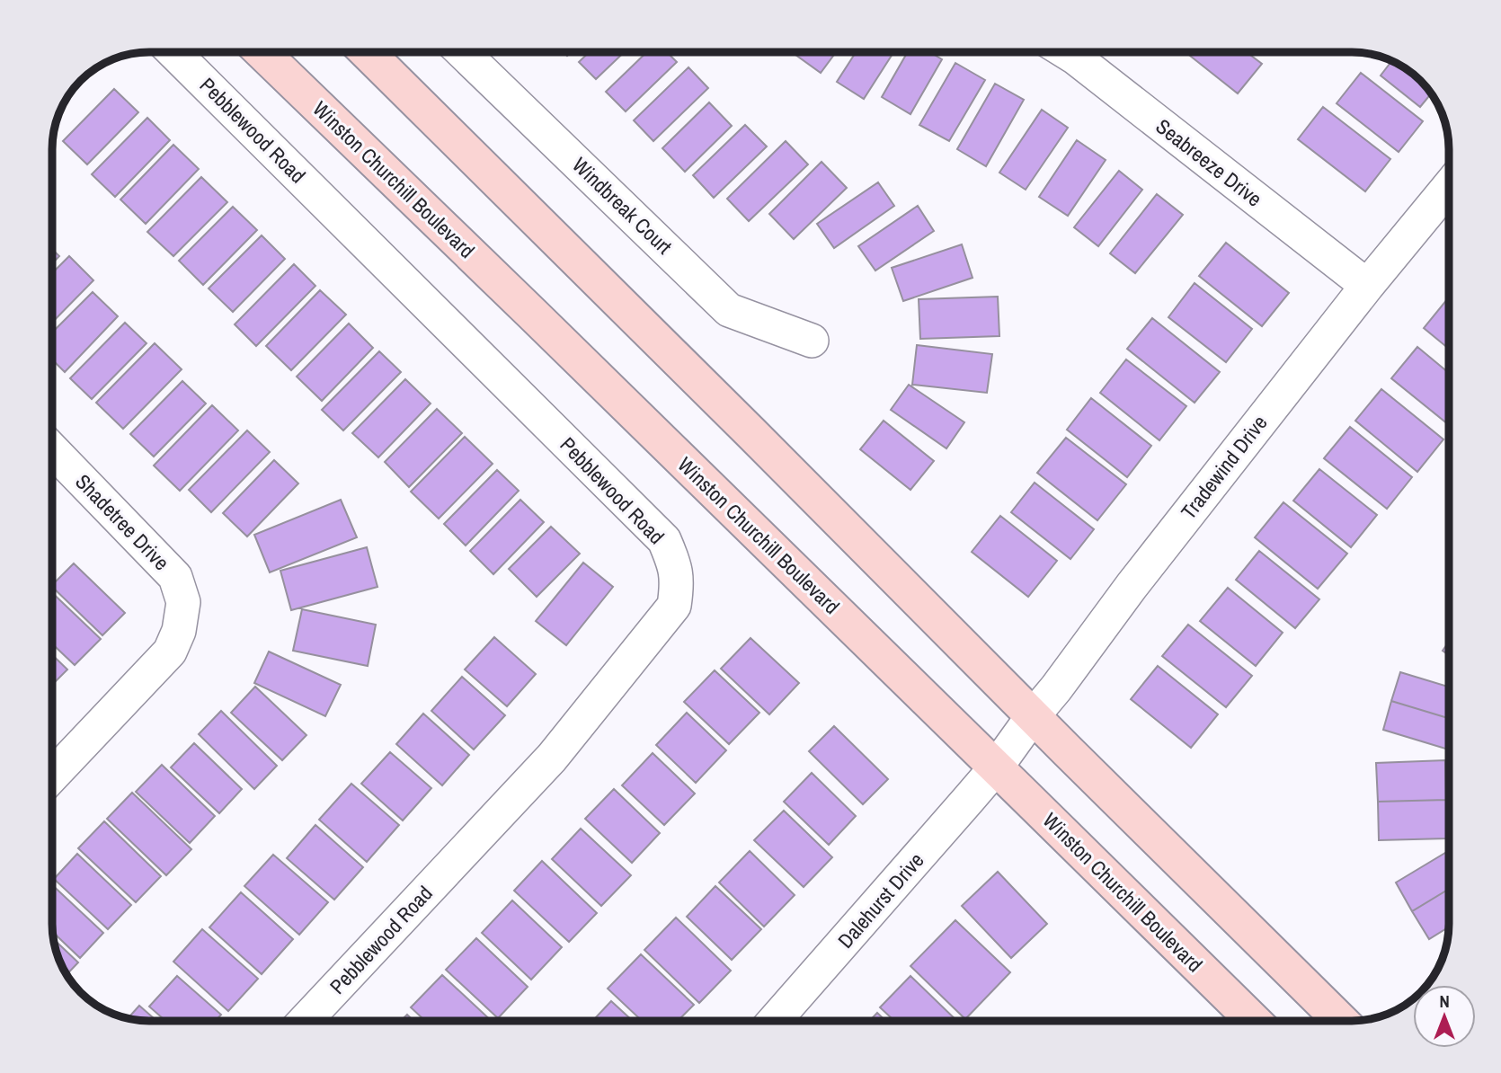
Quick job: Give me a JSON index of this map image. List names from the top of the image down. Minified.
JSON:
{"streets":{"main road":["Winston Churchill Boulevard"],"street":["Pebblewood Road","Seabreeze Drive","Windbreak Court","Tradewind Drive","Shadetree Drive","Dalehurst Drive"]},"crossings":[["Seabreeze Drive","Tradewind Drive"],["Winston Churchill Boulevard","Tradewind Drive"],["Winston Churchill Boulevard","Dalehurst Drive"],["Tradewind Drive","Dalehurst Drive"]],"north":"top"}
